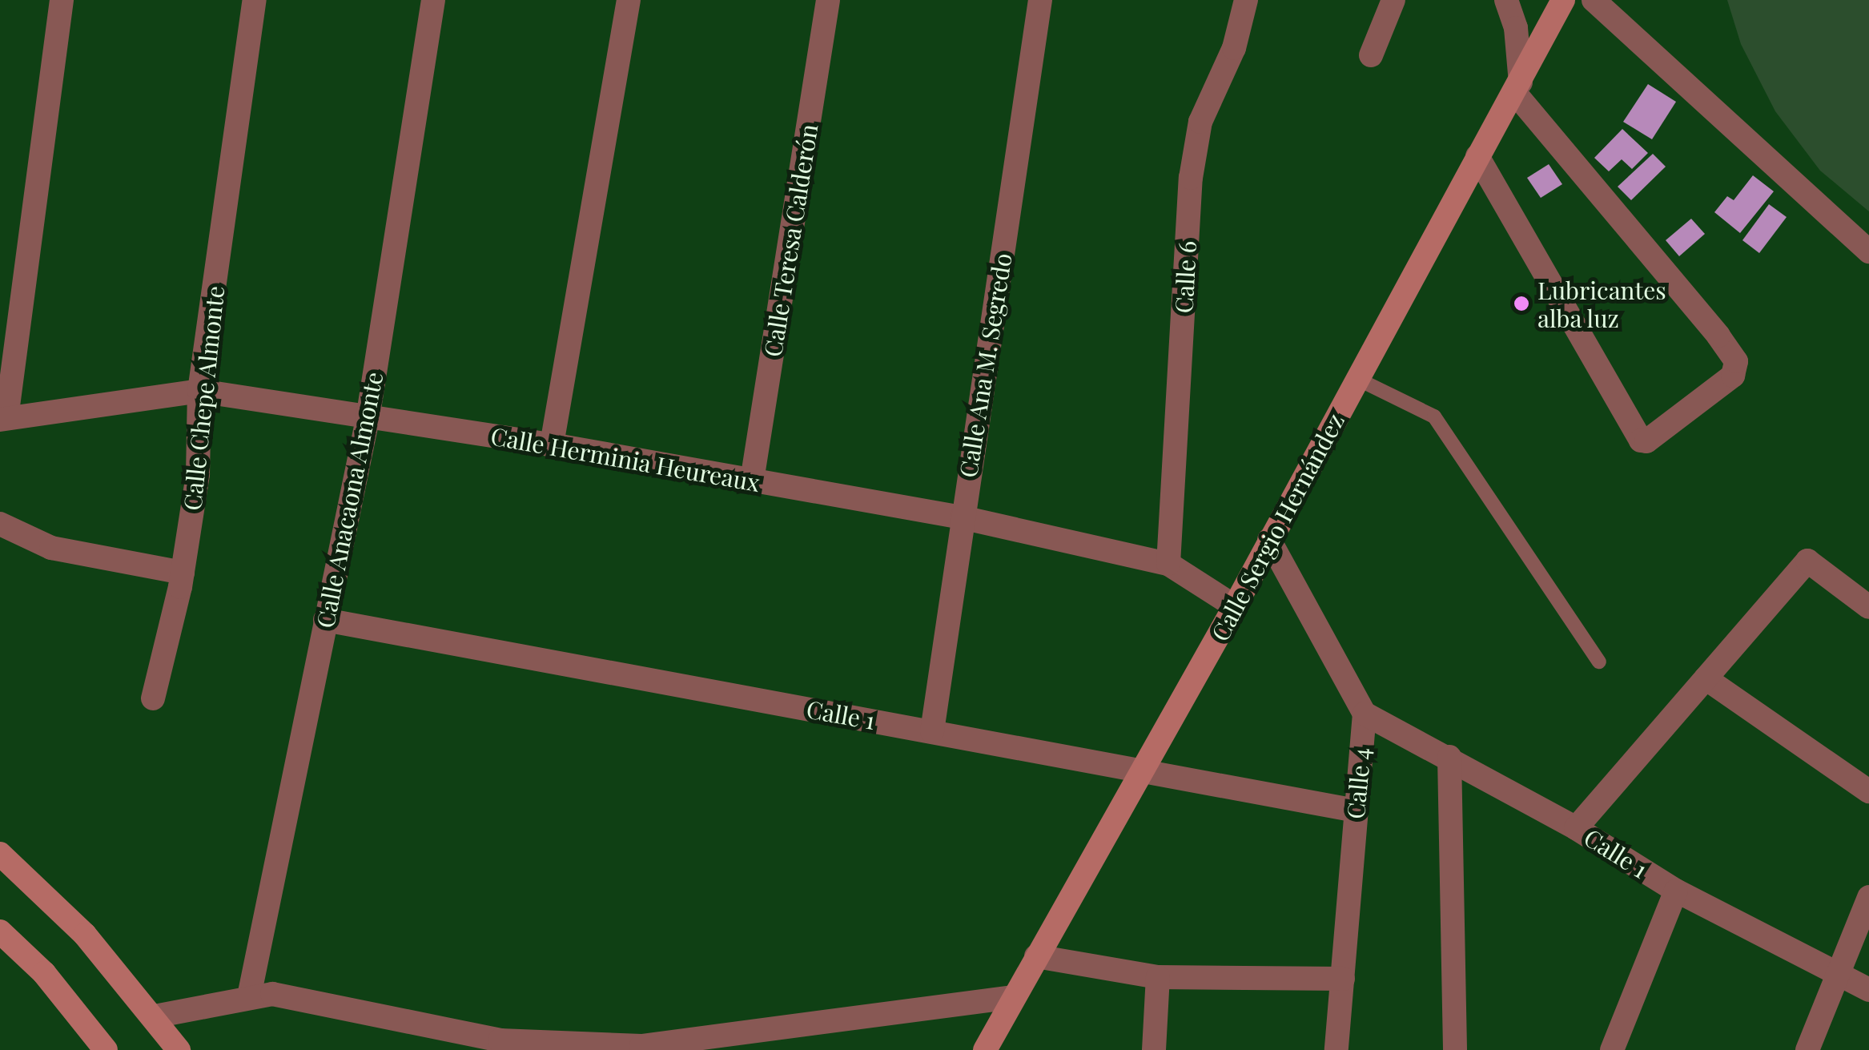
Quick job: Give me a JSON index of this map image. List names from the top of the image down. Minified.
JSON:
{"streets":{"street":["Calle Teresa Calderón","Calle 6","Calle Ana M. Segredo","Calle Chepe Almonte","Calle Herminia Heureaux","Calle Anacaona Almonte","Calle Sergio Hernández","Calle 1","Calle 4"]},"crossings":[["Calle Teresa Calderón","Calle Herminia Heureaux"],["Calle 6","Calle Herminia Heureaux"],["Calle Ana M. Segredo","Calle Herminia Heureaux"],["Calle Ana M. Segredo","Calle 1"],["Calle Chepe Almonte","Calle Herminia Heureaux"],["Calle Herminia Heureaux","Calle Anacaona Almonte"],["Calle Herminia Heureaux","Calle Sergio Hernández"],["Calle Anacaona Almonte","Calle 1"],["Calle Sergio Hernández","Calle 1"],["Calle Sergio Hernández","Calle 4"],["Calle 1","Calle 4"]],"places":["Lubricantes alba luz"]}
